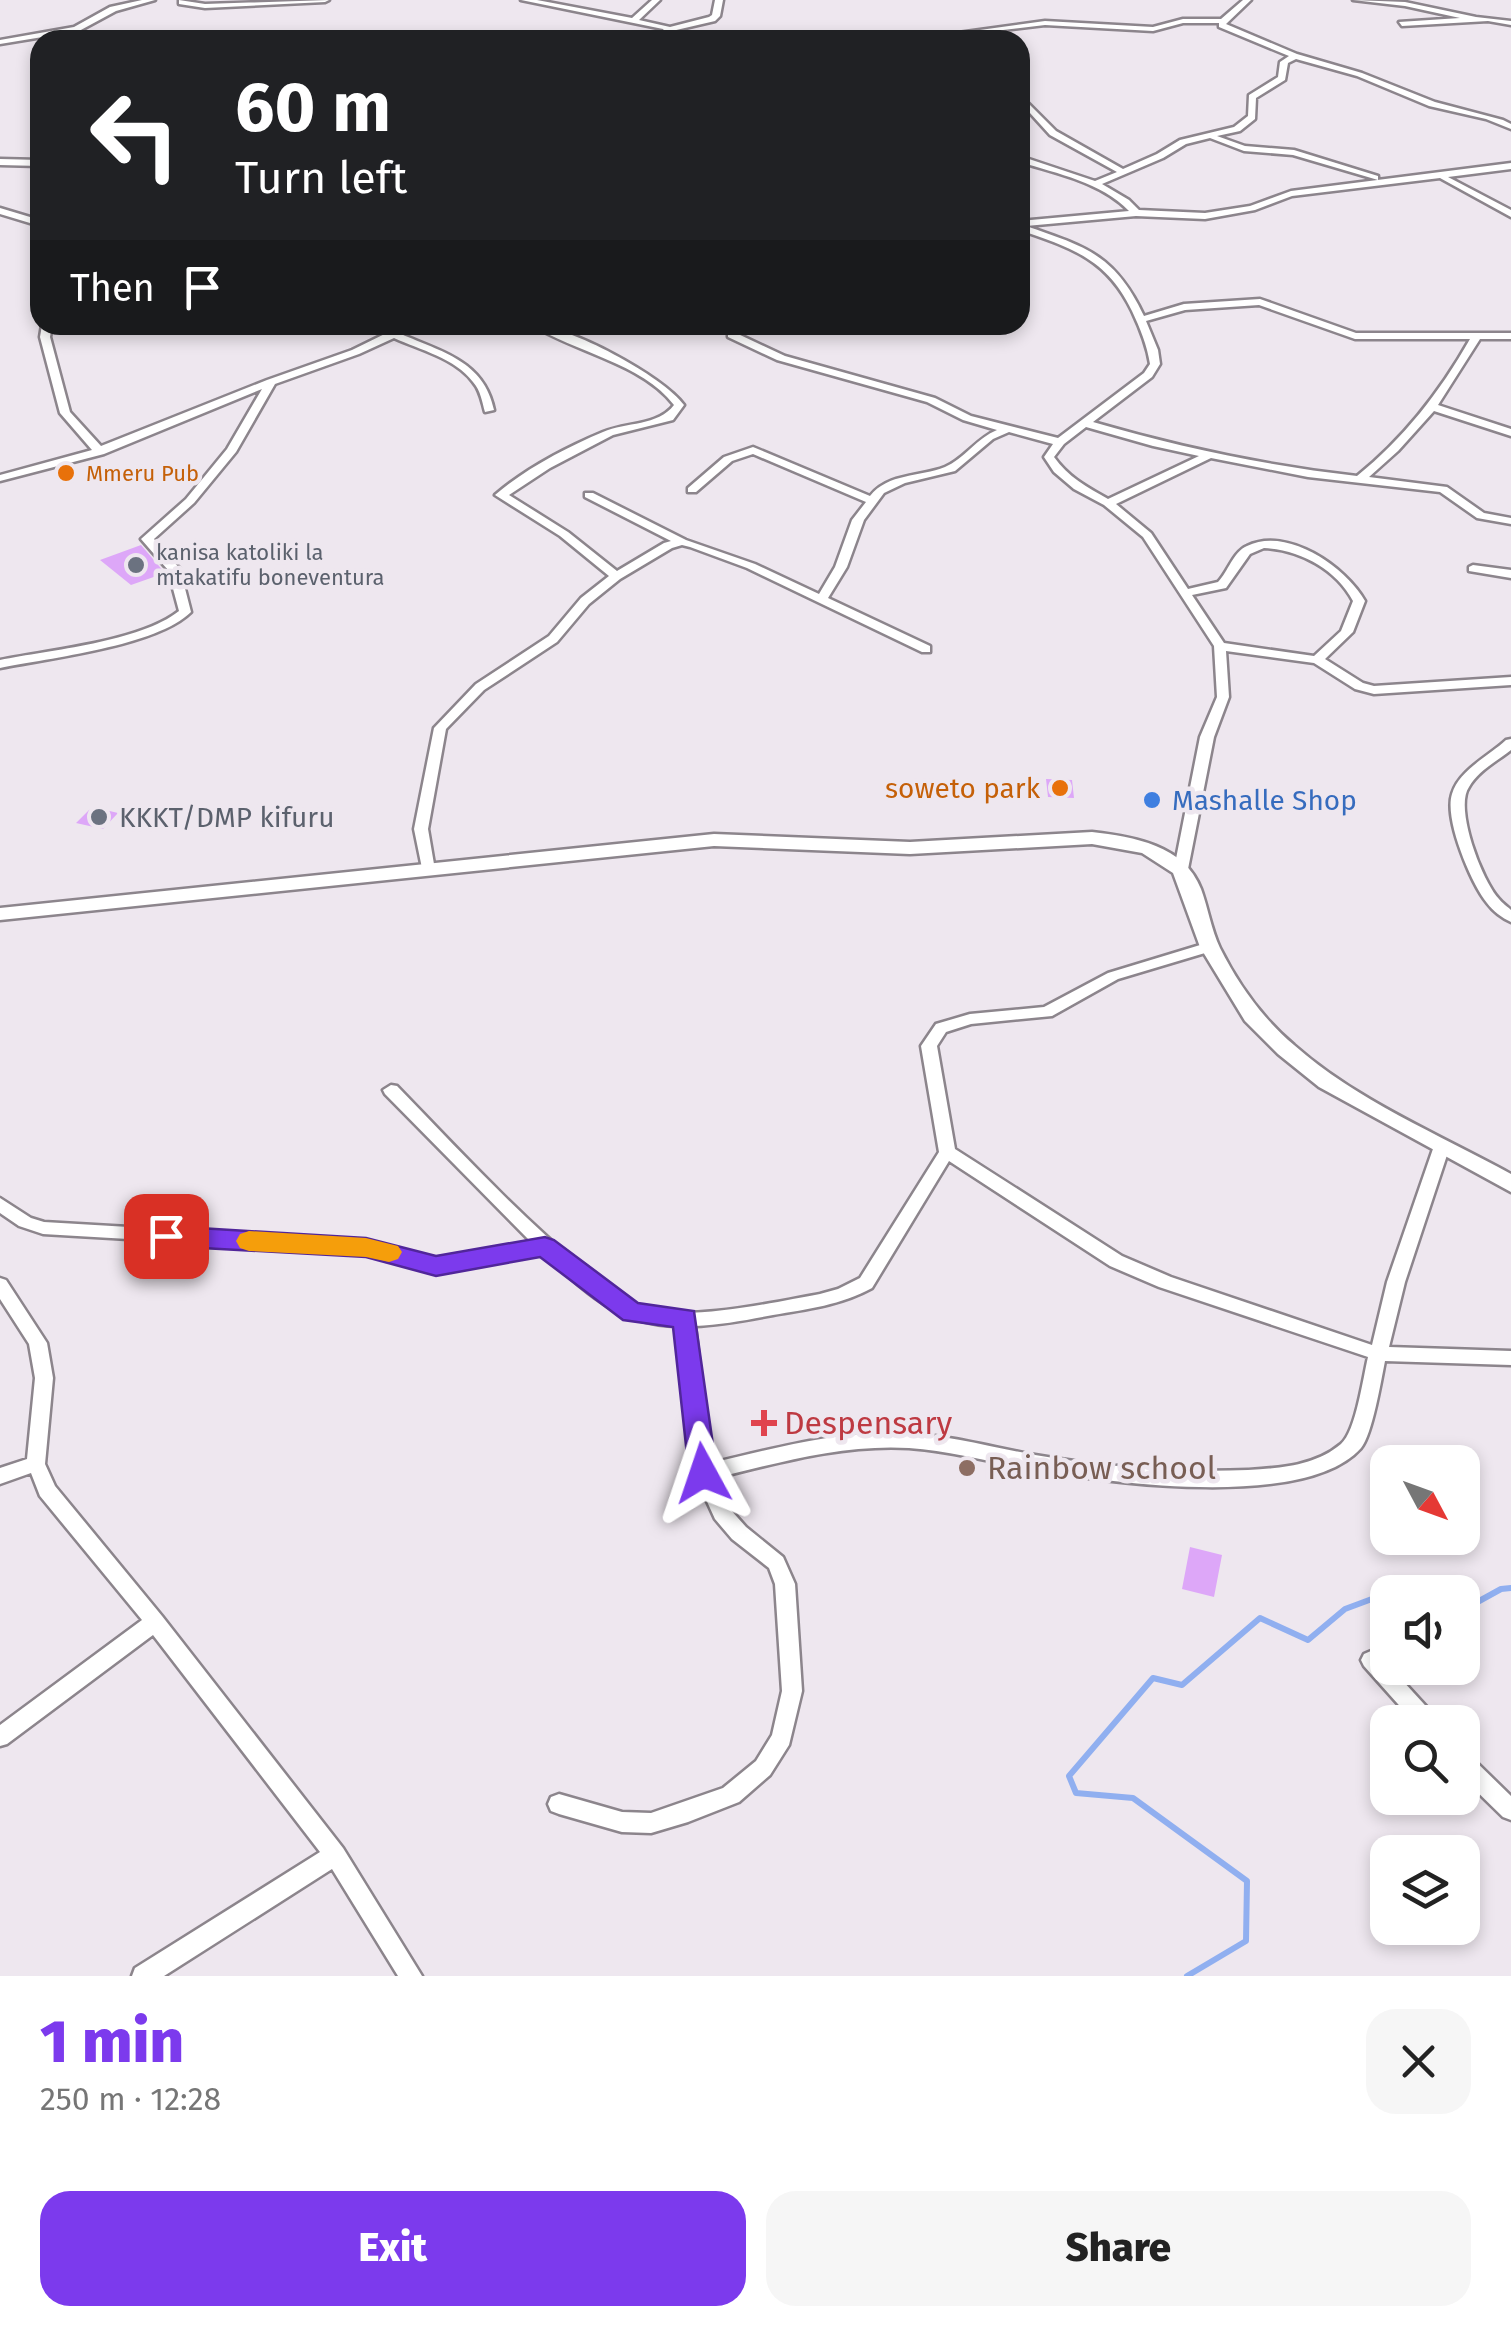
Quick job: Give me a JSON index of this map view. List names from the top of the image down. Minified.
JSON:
{"places":{"other":["Mmeru Pub","kanisa katoliki la mtakatifu boneventura","soweto park","Mashalle Shop","KKKT/DMP kifuru","Rainbow school"],"health":["Despensary"]},"north":"bottom right","page":{"turn":["60 m","Turn left"],"then":"Then","heading":["1 min","250 m · 12:28"],"buttons":["Exit","Share"]}}
